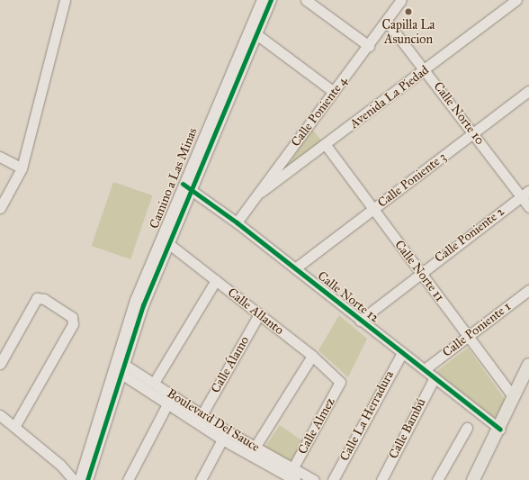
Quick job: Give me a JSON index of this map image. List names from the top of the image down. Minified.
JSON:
{"streets":{"street":["Avenida La Piedad","Calle Poniente 4","Calle Norte 10","Camino a Las Minas","Calle Poniente 3","Calle Poniente 2","Calle Norte 11","Calle Norte 12","Calle Allanto","Calle Poniente 1","Calle Álamo","Calle La Herradura","Boulevard Del Sauce","Calle Almez","Calle Bambú"]},"crossings":[["Avenida La Piedad","Calle Poniente 4"],["Avenida La Piedad","Calle Norte 10"],["Avenida La Piedad","Calle Norte 11"],["Calle Poniente 4","Calle Norte 10"],["Calle Poniente 4","Calle Norte 12"],["Calle Norte 10","Calle Poniente 3"],["Calle Norte 10","Calle Poniente 2"],["Camino a Las Minas","Calle Norte 12"],["Camino a Las Minas","Calle Allanto"],["Camino a Las Minas","Boulevard Del Sauce"],["Calle Poniente 3","Calle Norte 11"],["Calle Poniente 3","Calle Norte 12"],["Calle Poniente 2","Calle Norte 11"],["Calle Poniente 2","Calle Norte 12"],["Calle Norte 11","Calle Poniente 1"],["Calle Norte 12","Calle Poniente 1"],["Calle Norte 12","Calle La Herradura"],["Calle Norte 12","Calle Bambú"],["Calle Allanto","Calle Álamo"],["Calle Allanto","Calle Almez"],["Calle Álamo","Boulevard Del Sauce"],["Boulevard Del Sauce","Calle Almez"]],"places":["Capilla La Asuncion"]}
